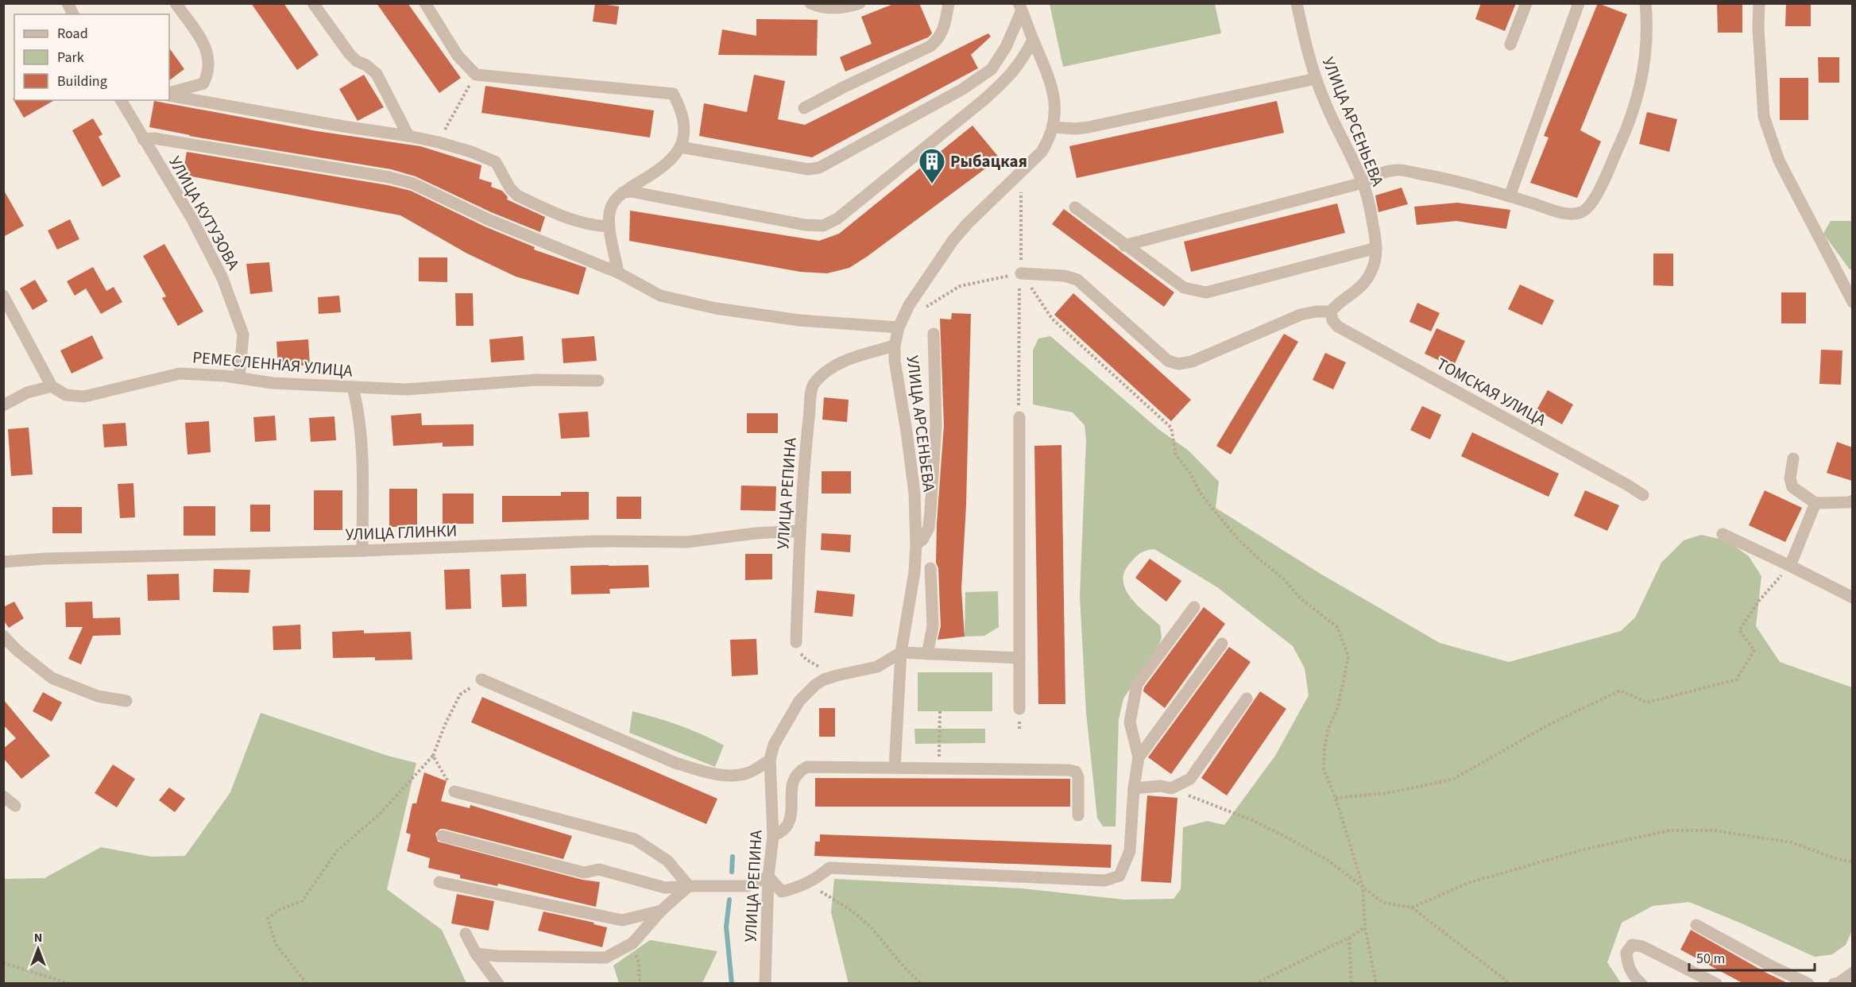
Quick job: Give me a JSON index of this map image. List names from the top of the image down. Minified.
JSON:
{"streets":{"street":["УЛИЦА АРСЕНЬЕВА","УЛИЦА КУТУЗОВА","РЕМЕСЛЕННАЯ УЛИЦА","ТОМСКАЯ УЛИЦА","УЛИЦА РЕПИНА","УЛИЦА ГЛИНКИ"]},"crossings":[["УЛИЦА АРСЕНЬЕВА","ТОМСКАЯ УЛИЦА"],["УЛИЦА АРСЕНЬЕВА","УЛИЦА РЕПИНА"],["УЛИЦА КУТУЗОВА","РЕМЕСЛЕННАЯ УЛИЦА"],["УЛИЦА РЕПИНА","УЛИЦА ГЛИНКИ"]],"places":{"building":["Рыбацкая"]},"legend":["Road","Park","Building"],"scale_bar":"50 m","north":"top"}
